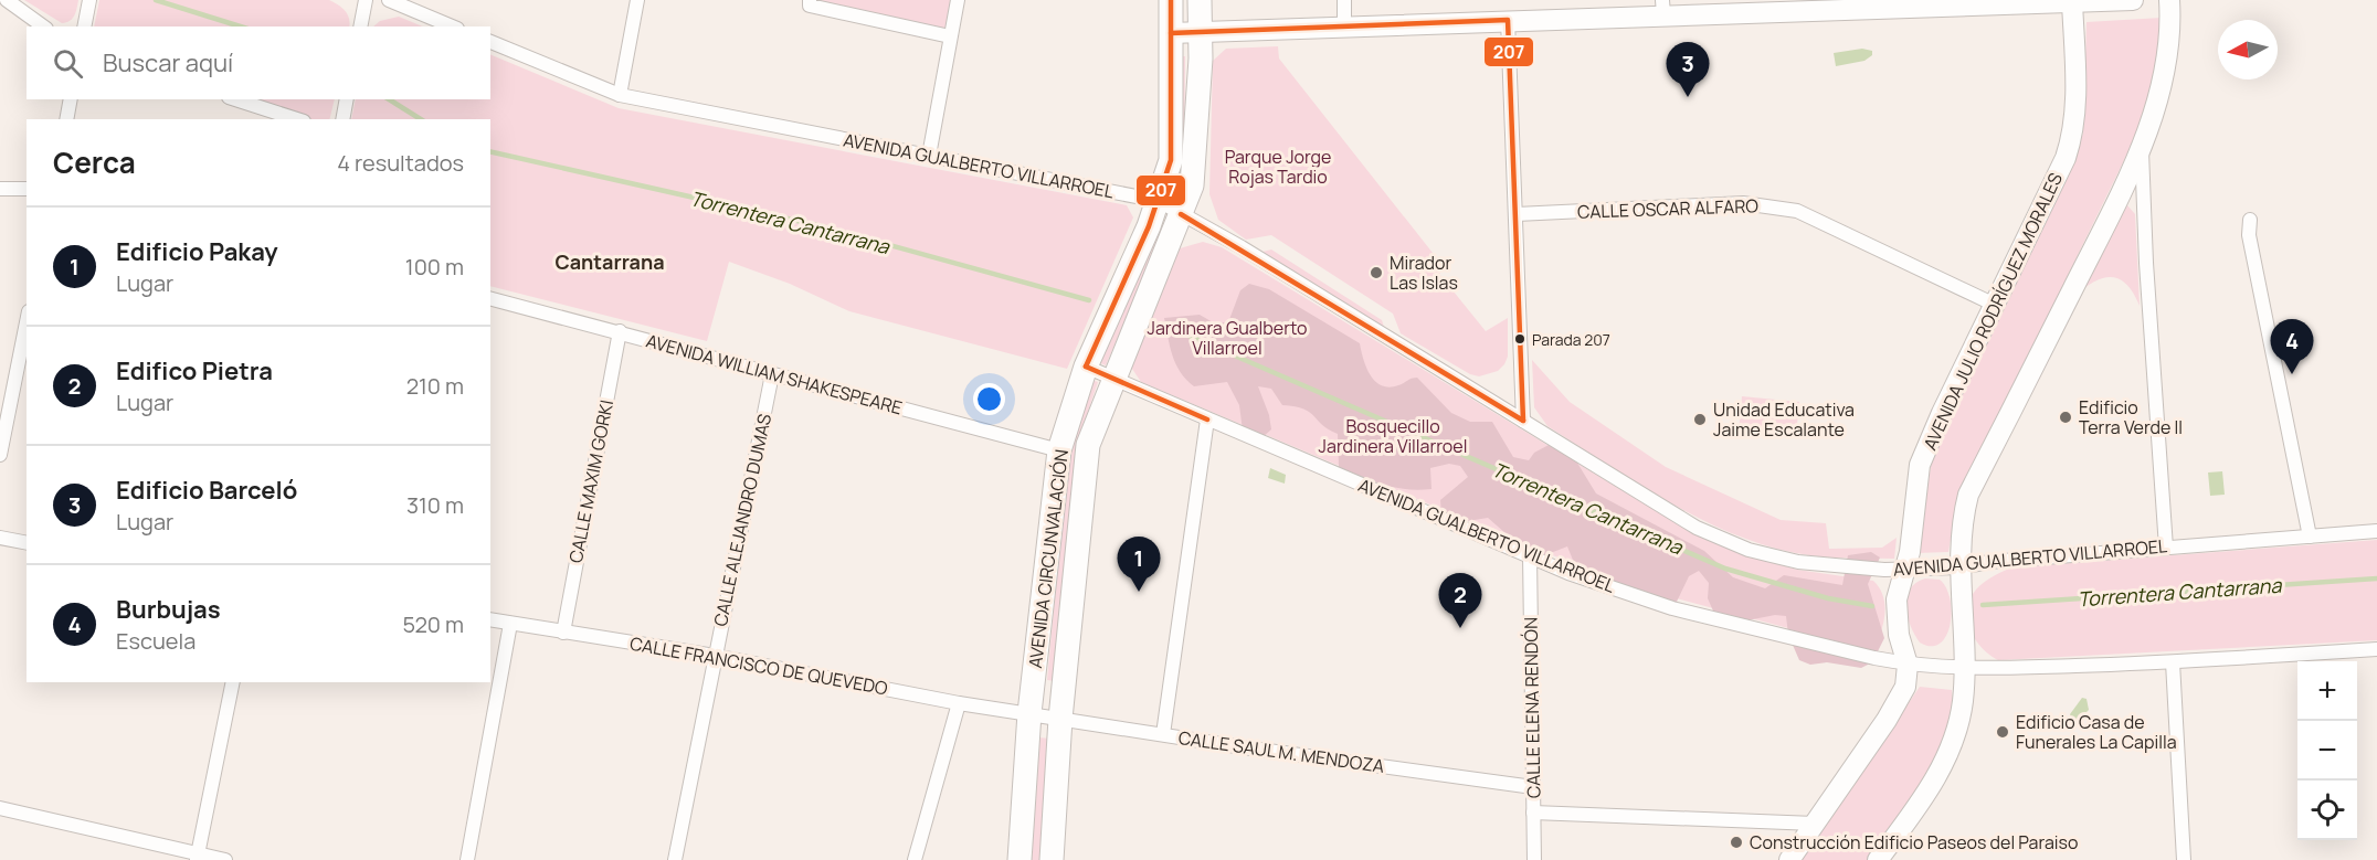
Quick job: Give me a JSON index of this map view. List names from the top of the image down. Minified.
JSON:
{"streets":{"highway":["AVENIDA CIRCUNVALACIÓN"],"main road":["AVENIDA JULIO RODRÍGUEZ MORALES"],"street":["AVENIDA GUALBERTO VILLARROEL","CALLE OSCAR ALFARO","AVENIDA WILLIAM SHAKESPEARE","CALLE MAXIM GORKI","CALLE ALEJANDRO DUMAS","CALLE FRANCISCO DE QUEVEDO","CALLE ELENA RENDÓN","CALLE SAUL M. MENDOZA"]},"crossings":[["AVENIDA GUALBERTO VILLARROEL","AVENIDA JULIO RODRÍGUEZ MORALES"],["AVENIDA GUALBERTO VILLARROEL","AVENIDA CIRCUNVALACIÓN"],["AVENIDA GUALBERTO VILLARROEL","CALLE ELENA RENDÓN"],["CALLE OSCAR ALFARO","AVENIDA JULIO RODRÍGUEZ MORALES"],["AVENIDA WILLIAM SHAKESPEARE","CALLE MAXIM GORKI"],["AVENIDA WILLIAM SHAKESPEARE","CALLE ALEJANDRO DUMAS"],["AVENIDA WILLIAM SHAKESPEARE","AVENIDA CIRCUNVALACIÓN"],["CALLE MAXIM GORKI","CALLE FRANCISCO DE QUEVEDO"],["CALLE ALEJANDRO DUMAS","CALLE FRANCISCO DE QUEVEDO"],["AVENIDA CIRCUNVALACIÓN","CALLE FRANCISCO DE QUEVEDO"],["AVENIDA CIRCUNVALACIÓN","CALLE SAUL M. MENDOZA"],["CALLE FRANCISCO DE QUEVEDO","CALLE SAUL M. MENDOZA"],["CALLE ELENA RENDÓN","CALLE SAUL M. MENDOZA"]],"districts":["Cantarrana"],"water":["Torrentera Cantarrana"],"parks":["Parque Jorge Rojas Tardio","Jardinera Gualberto Villarroel","Bosquecillo Jardinera Villarroel"],"places":["Mirador Las Islas","Parada 207","Edificio Terra Verde II","Unidad Educativa Jaime Escalante","Edificio Casa de Funerales La Capilla","Construcción Edificio Paseos del Paraiso"],"lines":["transit line 207"],"north":"left","page":{"search":"Buscar aquí","pins":["3","4","1","2"],"heading":["Cerca","4 resultados"],"list":[{"mark":"1","name":"Edificio Pakay","note":"Lugar","value":"100 m"},{"mark":"2","name":"Edifico Pietra","note":"Lugar","value":"210 m"},{"mark":"3","name":"Edificio Barceló","note":"Lugar","value":"310 m"},{"mark":"4","name":"Burbujas","note":"Escuela","value":"520 m"}],"map_buttons":["+","−"]}}
